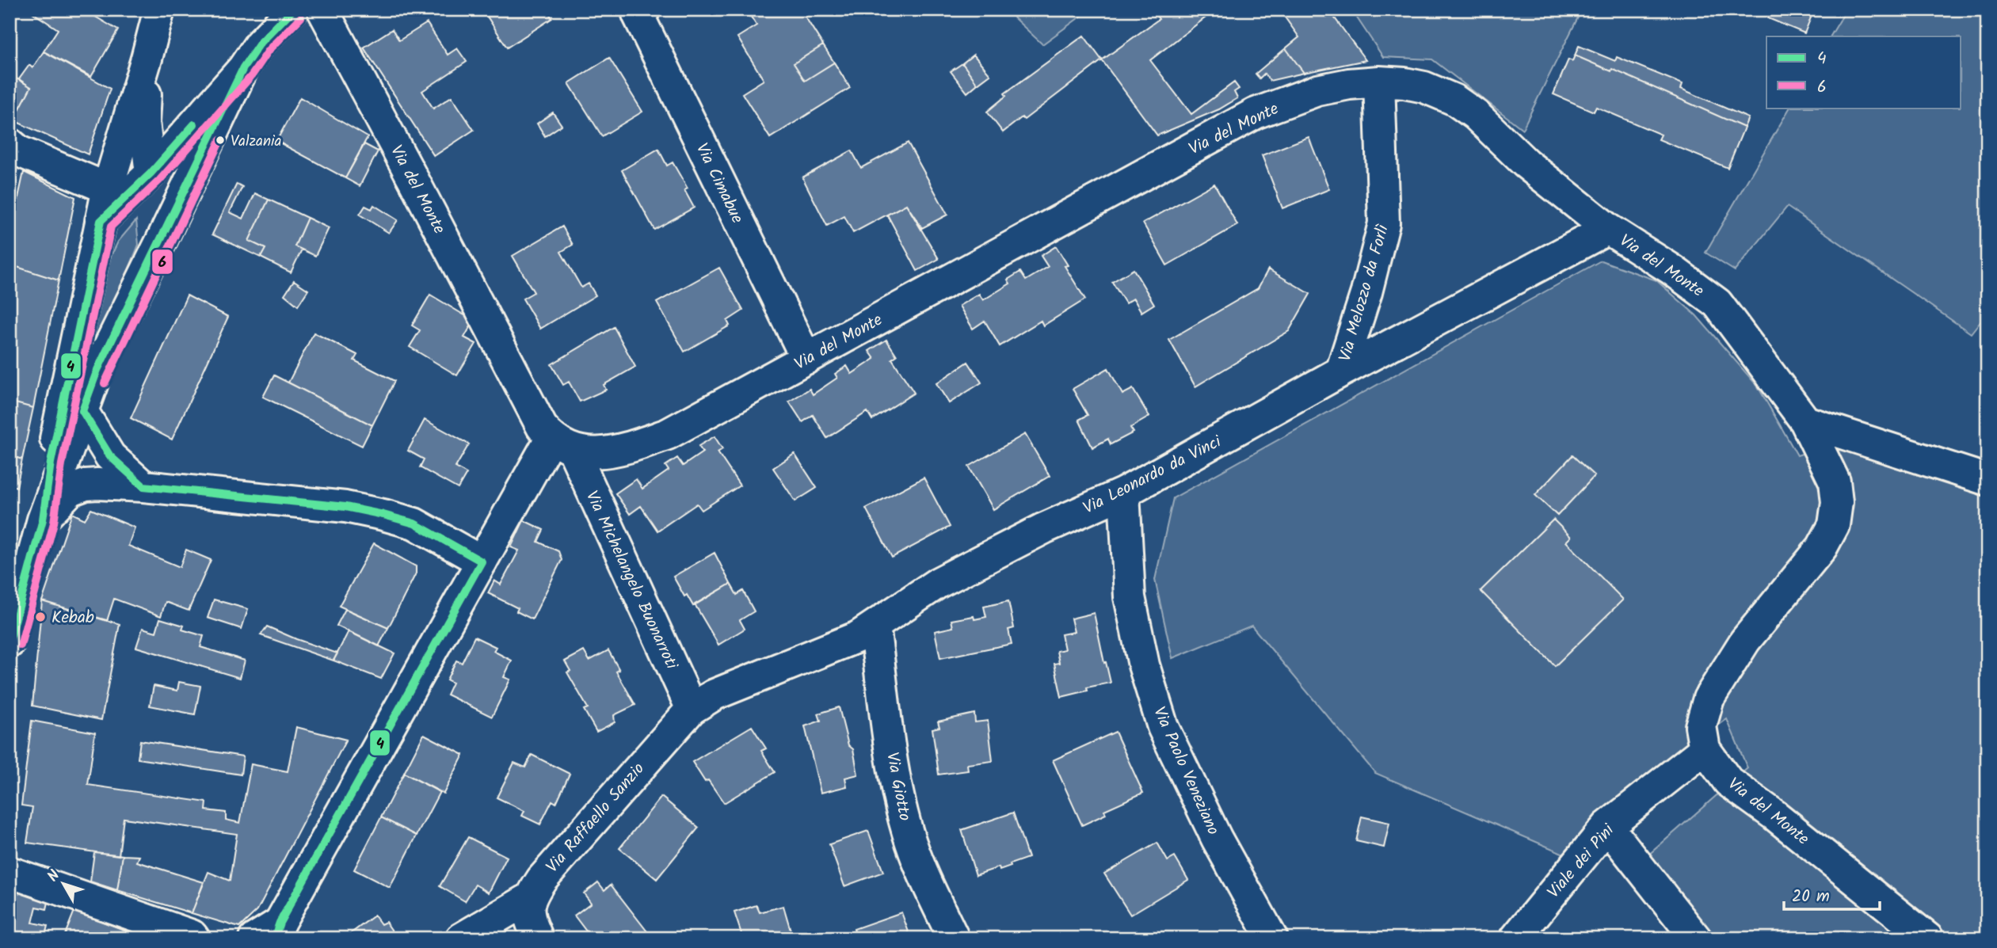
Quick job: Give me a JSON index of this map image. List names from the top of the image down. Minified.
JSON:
{"streets":{"street":["Via del Monte","Via Cimabue","Via Melozzo da Forlì","Via Leonardo da Vinci","Via Michelangelo Buonarroti","Via Paolo Veneziano","Via Giotto","Via Raffaello Sanzio","Viale dei Pini"]},"crossings":[["Via del Monte","Via Cimabue"],["Via del Monte","Via Melozzo da Forlì"],["Via del Monte","Via Leonardo da Vinci"],["Via del Monte","Via Michelangelo Buonarroti"],["Via del Monte","Viale dei Pini"],["Via Melozzo da Forlì","Via Leonardo da Vinci"],["Via Leonardo da Vinci","Via Michelangelo Buonarroti"],["Via Leonardo da Vinci","Via Paolo Veneziano"],["Via Leonardo da Vinci","Via Giotto"],["Via Leonardo da Vinci","Via Raffaello Sanzio"],["Via Michelangelo Buonarroti","Via Raffaello Sanzio"]],"places":["Valzania","Kebab"],"lines":["transit line 4","transit line 6"],"legend":["4","6"],"scale_bar":"20 m","north":"top left"}
